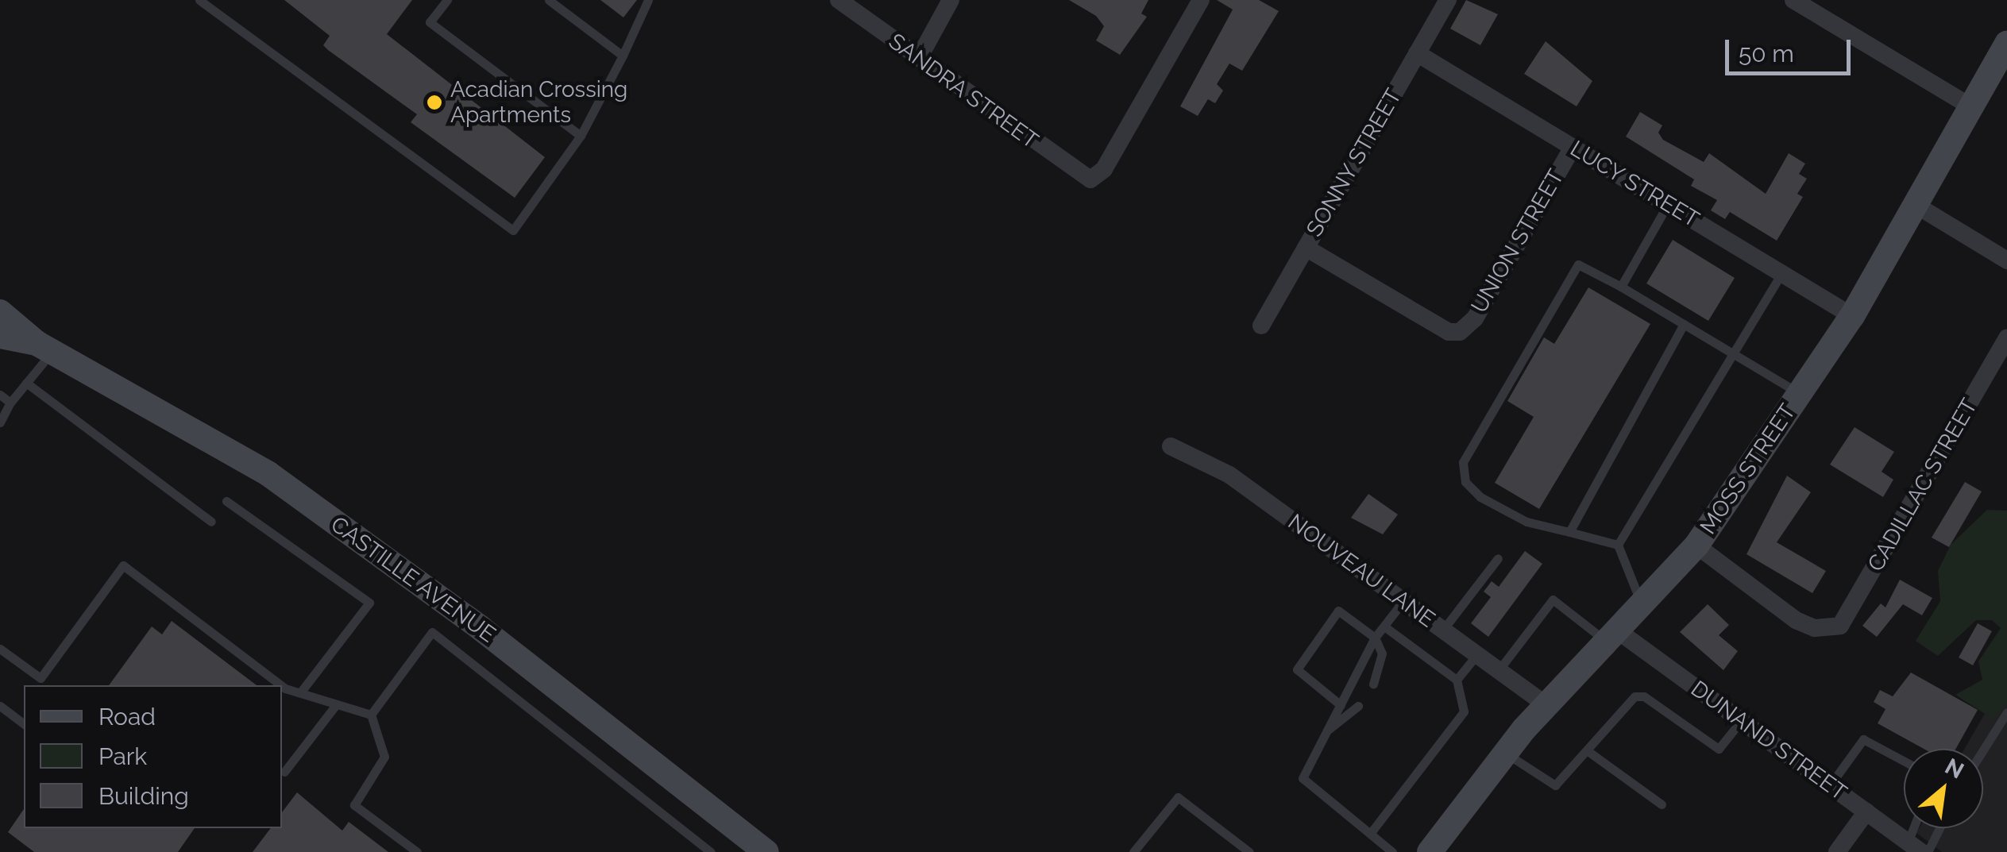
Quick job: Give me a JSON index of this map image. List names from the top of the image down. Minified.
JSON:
{"streets":{"main road":["MOSS STREET","CASTILLE AVENUE"],"street":["SANDRA STREET","SONNY STREET","LUCY STREET","UNION STREET","CADILLAC STREET","NOUVEAU LANE","DUNAND STREET"]},"crossings":[["SONNY STREET","LUCY STREET"],["SONNY STREET","UNION STREET"],["LUCY STREET","UNION STREET"],["LUCY STREET","MOSS STREET"],["MOSS STREET","CADILLAC STREET"],["MOSS STREET","NOUVEAU LANE"],["MOSS STREET","DUNAND STREET"]],"places":["Acadian Crossing Apartments"],"legend":["Road","Park","Building"],"scale_bar":"50 m","north":"top right"}
